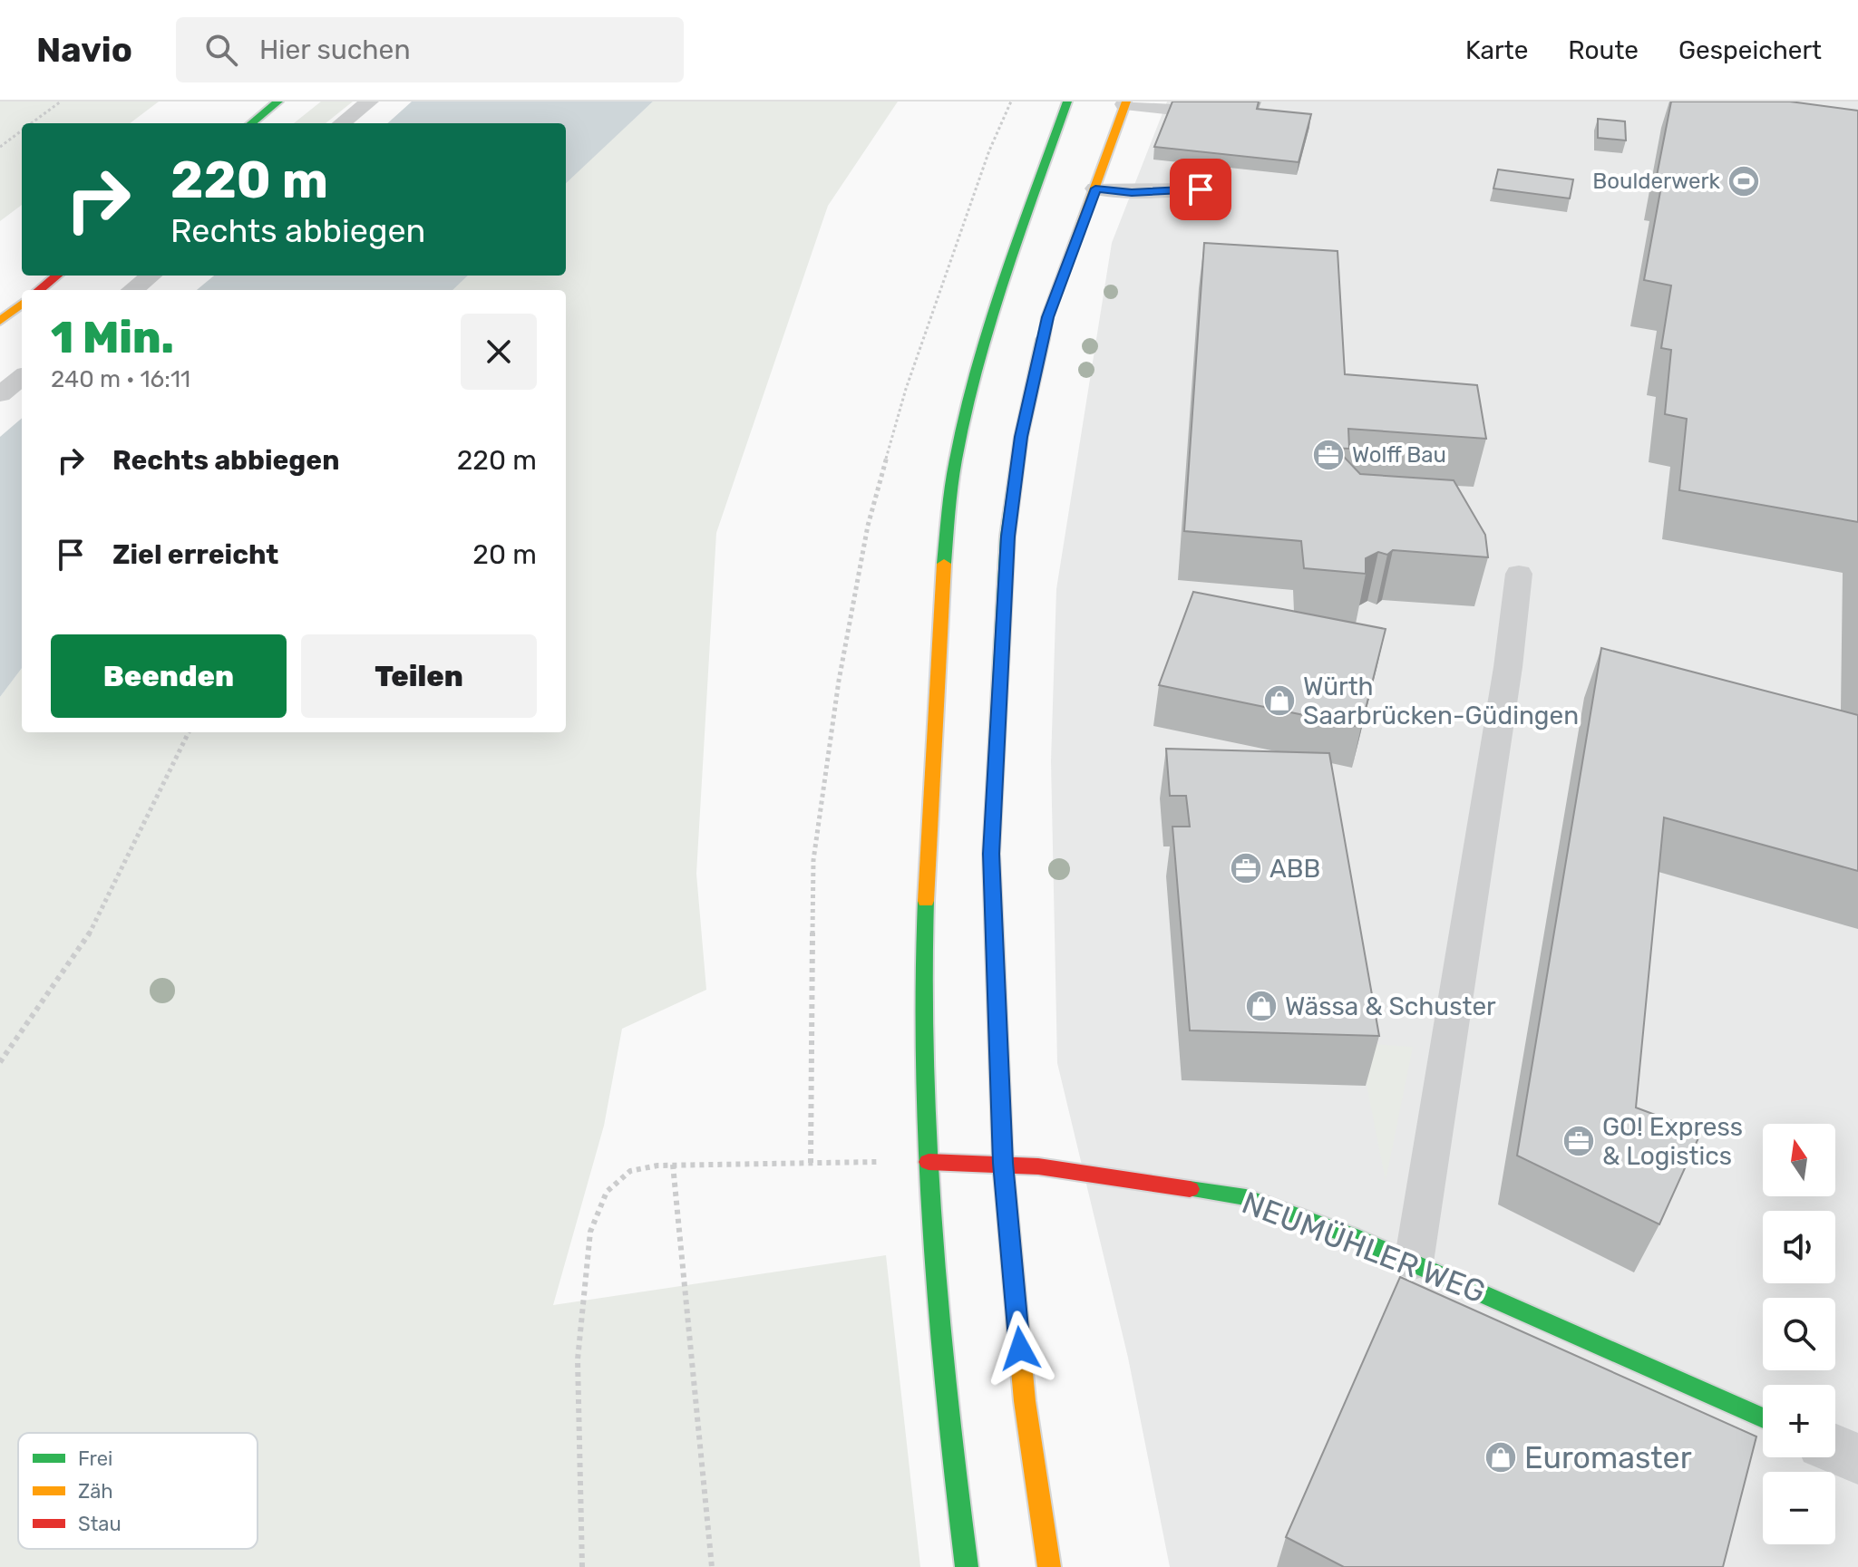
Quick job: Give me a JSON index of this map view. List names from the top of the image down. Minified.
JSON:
{"streets":{"main road":["NEUMÜHLER WEG"]},"places":{"sports":["Boulderwerk"],"office":["Wolff Bau","ABB","GO! Express & Logistics"],"shop":["Würth Saarbrücken-Güdingen","Wässa & Schuster","Euromaster"]},"legend":["Frei","Zäh","Stau"],"north":"top","page":{"header":"Navio","search":"Hier suchen","nav":["Karte","Route","Gespeichert"],"turn":["220 m","Rechts abbiegen"],"heading":["1 Min.","240 m · 16:11"],"list":[{"name":"Rechts abbiegen","value":"220 m"},{"name":"Ziel erreicht","value":"20 m"}],"buttons":["Beenden","Teilen"],"map_buttons":["+","−"]}}
